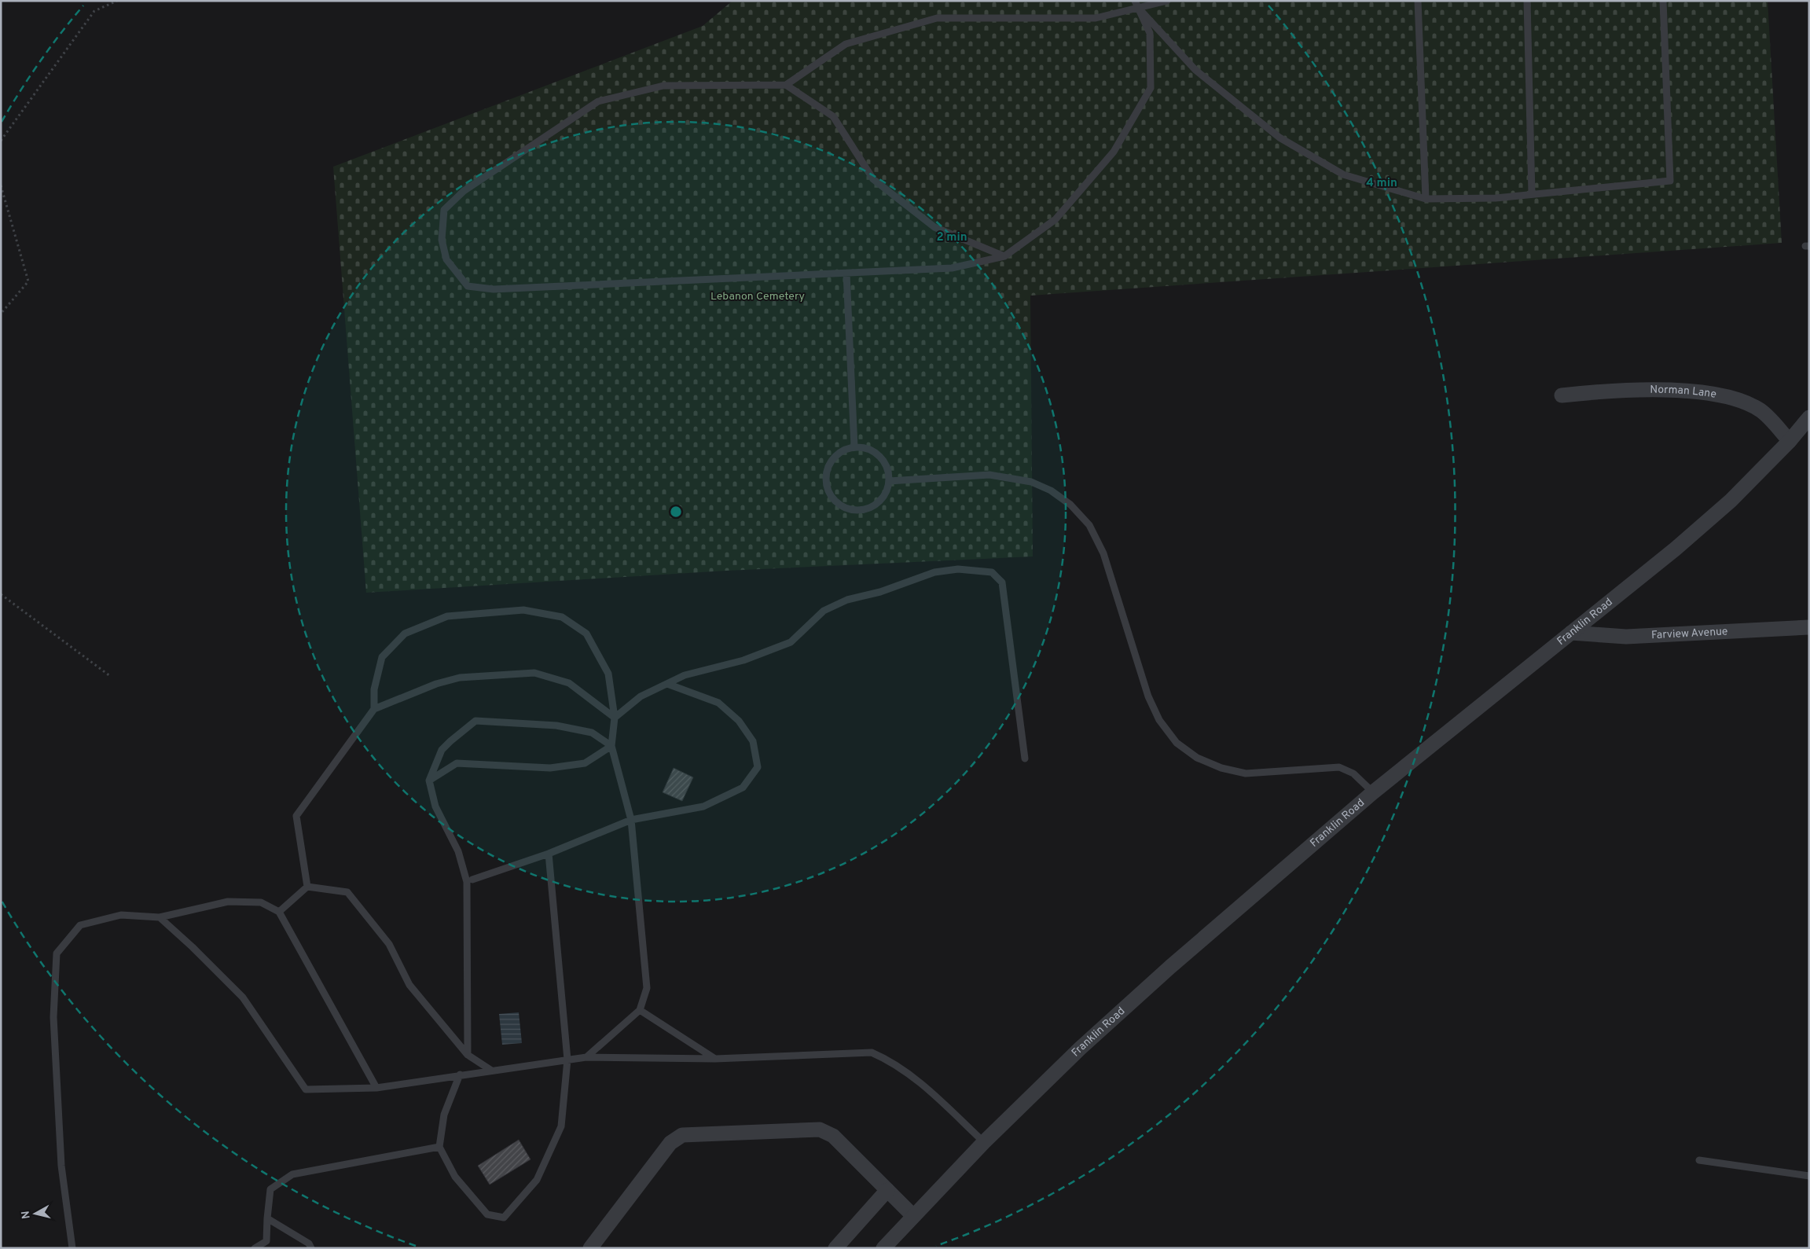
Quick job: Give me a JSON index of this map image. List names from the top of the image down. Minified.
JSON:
{"streets":{"street":["Norman Lane","Franklin Road","Farview Avenue"]},"crossings":[["Norman Lane","Franklin Road"],["Franklin Road","Farview Avenue"]],"parks":["Lebanon Cemetery"],"north":"left","rings":["4 min","2 min"]}
